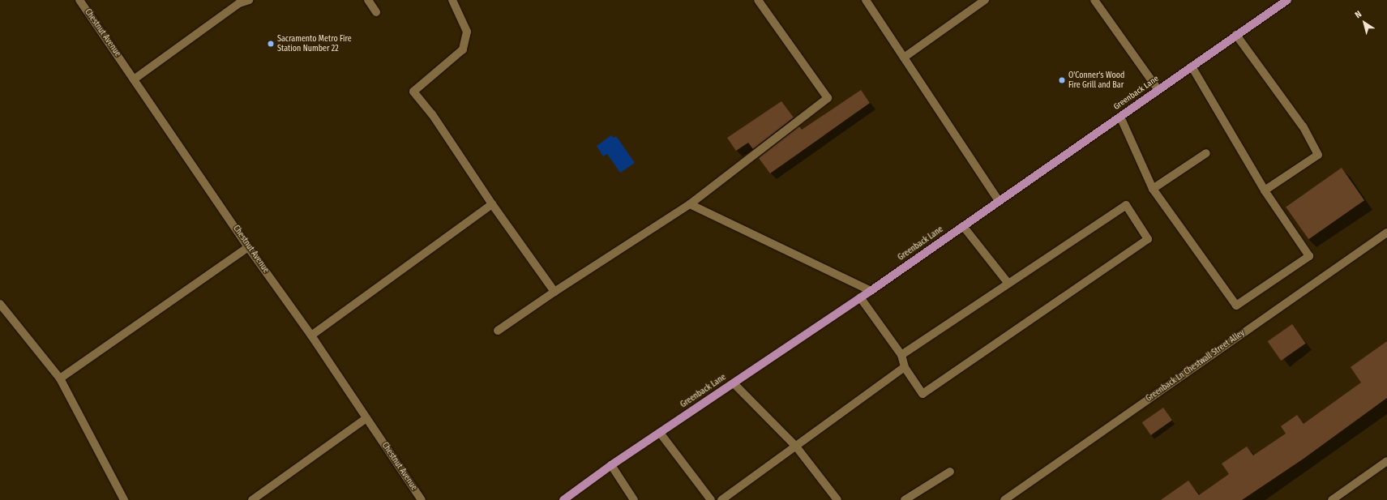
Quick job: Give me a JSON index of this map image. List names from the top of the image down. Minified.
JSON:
{"streets":{"main road":["Greenback Lane"],"street":["Chestnut Avenue","Greenback Ln Chestwall Street Alley"]},"places":["Sacramento Metro Fire Station Number 22","O'Conner's Wood Fire Grill and Bar"],"north":"top left"}
